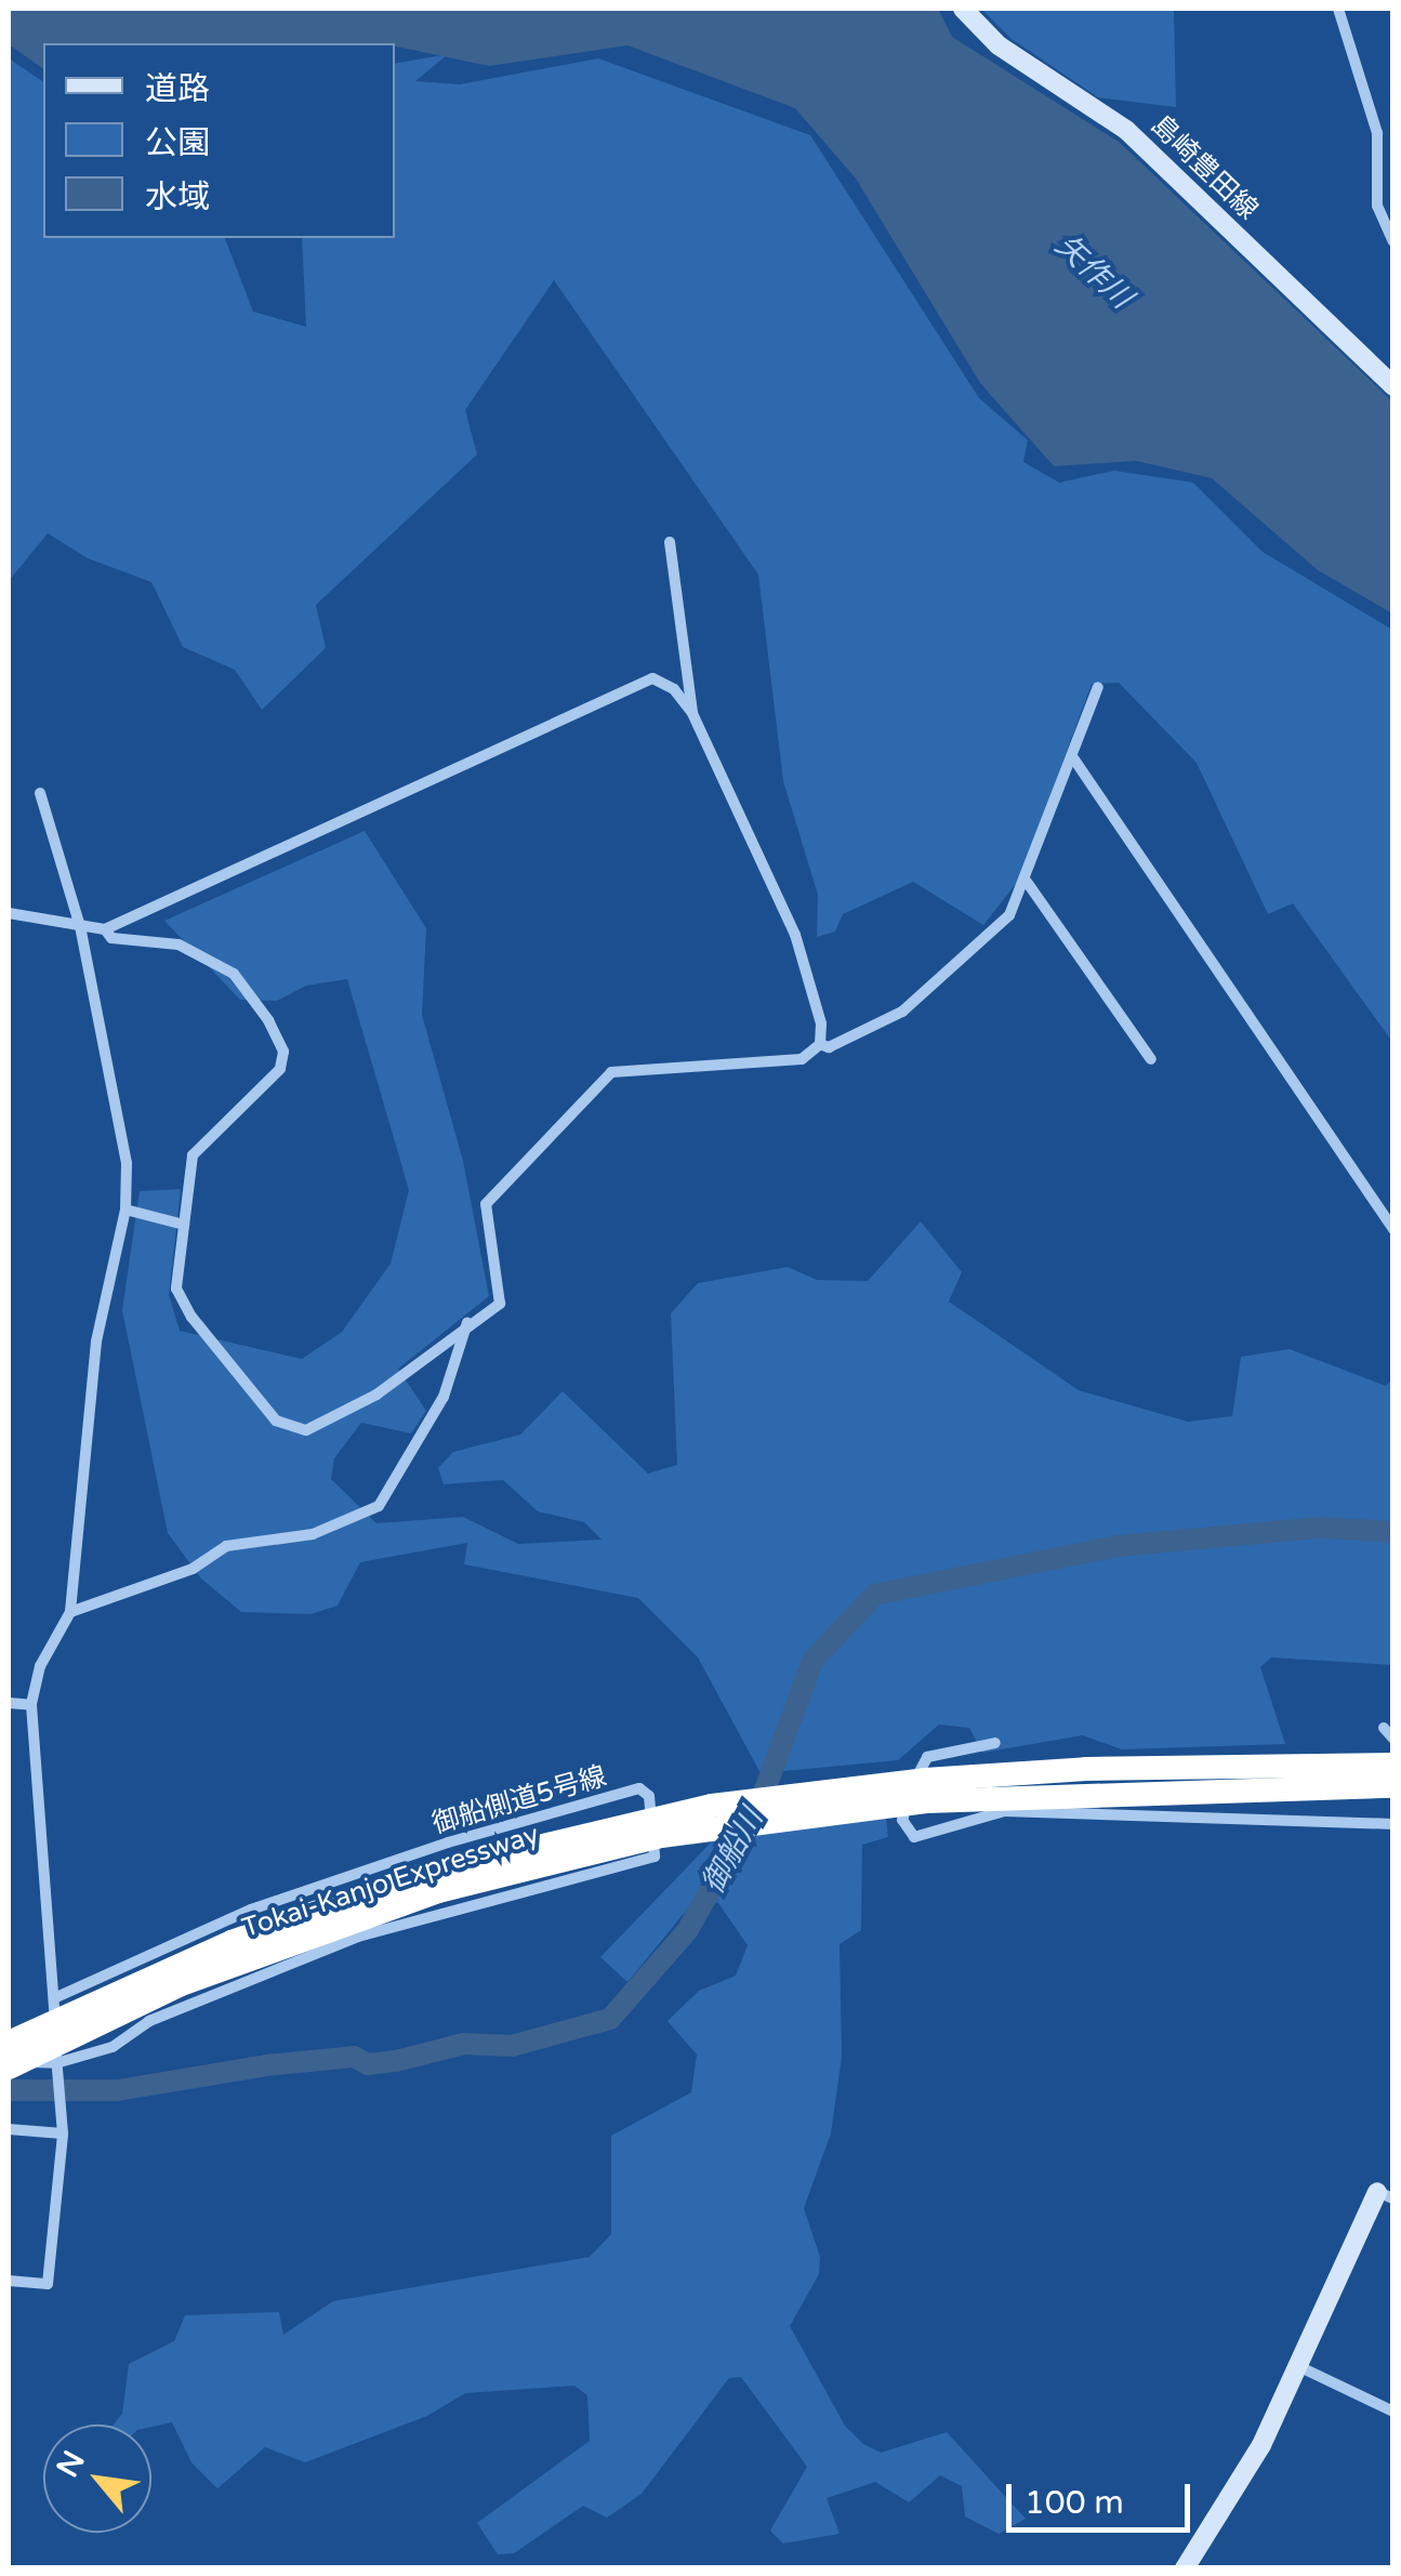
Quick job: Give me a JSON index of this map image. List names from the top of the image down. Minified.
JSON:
{"streets":{"highway":["Tokai-Kanjo Expressway"],"main road":["島崎豊田線"],"street":["御船側道5号線"]},"crossings":[["御船側道5号線","Tokai-Kanjo Expressway"]],"water":["矢作川","御船川"],"legend":["道路","公園","水域"],"scale_bar":"100 m","north":"top left"}
